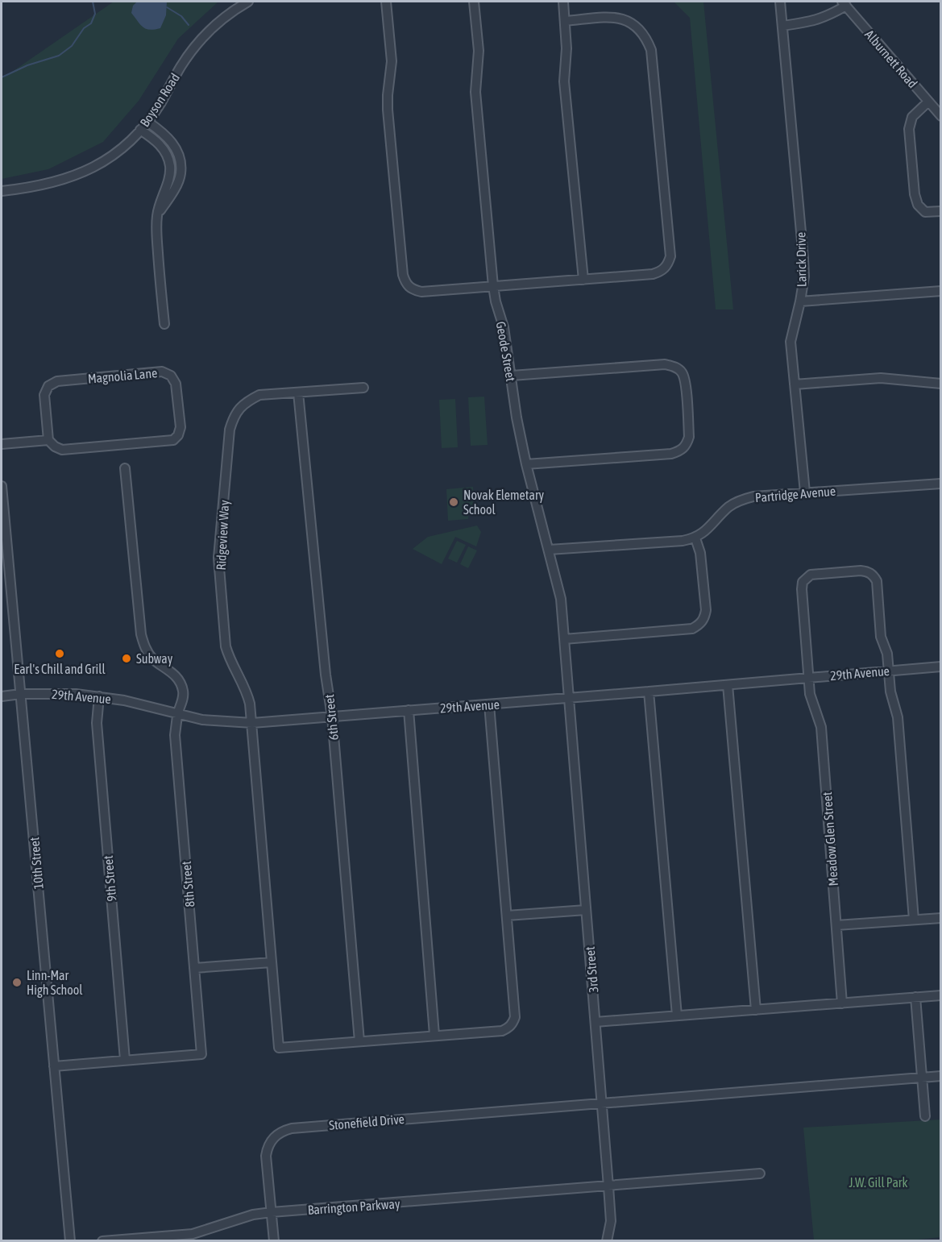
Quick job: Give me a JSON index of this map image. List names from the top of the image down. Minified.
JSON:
{"streets":{"street":["Alburnett Road","Boyson Road","Larick Drive","Geode Street","Magnolia Lane","Partridge Avenue","Ridgeview Way","29th Avenue","6th Street","Meadow Glen Street","10th Street","9th Street","8th Street","3rd Street","Stonefield Drive","Barrington Parkway"]},"crossings":[["Larick Drive","Partridge Avenue"],["Geode Street","29th Avenue"],["Geode Street","3rd Street"],["Ridgeview Way","29th Avenue"],["Ridgeview Way","6th Street"],["29th Avenue","6th Street"],["29th Avenue","Meadow Glen Street"],["29th Avenue","10th Street"],["29th Avenue","9th Street"],["29th Avenue","8th Street"],["29th Avenue","3rd Street"],["9th Street","8th Street"],["3rd Street","Stonefield Drive"],["3rd Street","Barrington Parkway"],["Stonefield Drive","Barrington Parkway"]],"parks":["J.W. Gill Park"],"places":["Novak Elemetary School","Earl's Chill and Grill","Subway","Linn-Mar High School"]}
